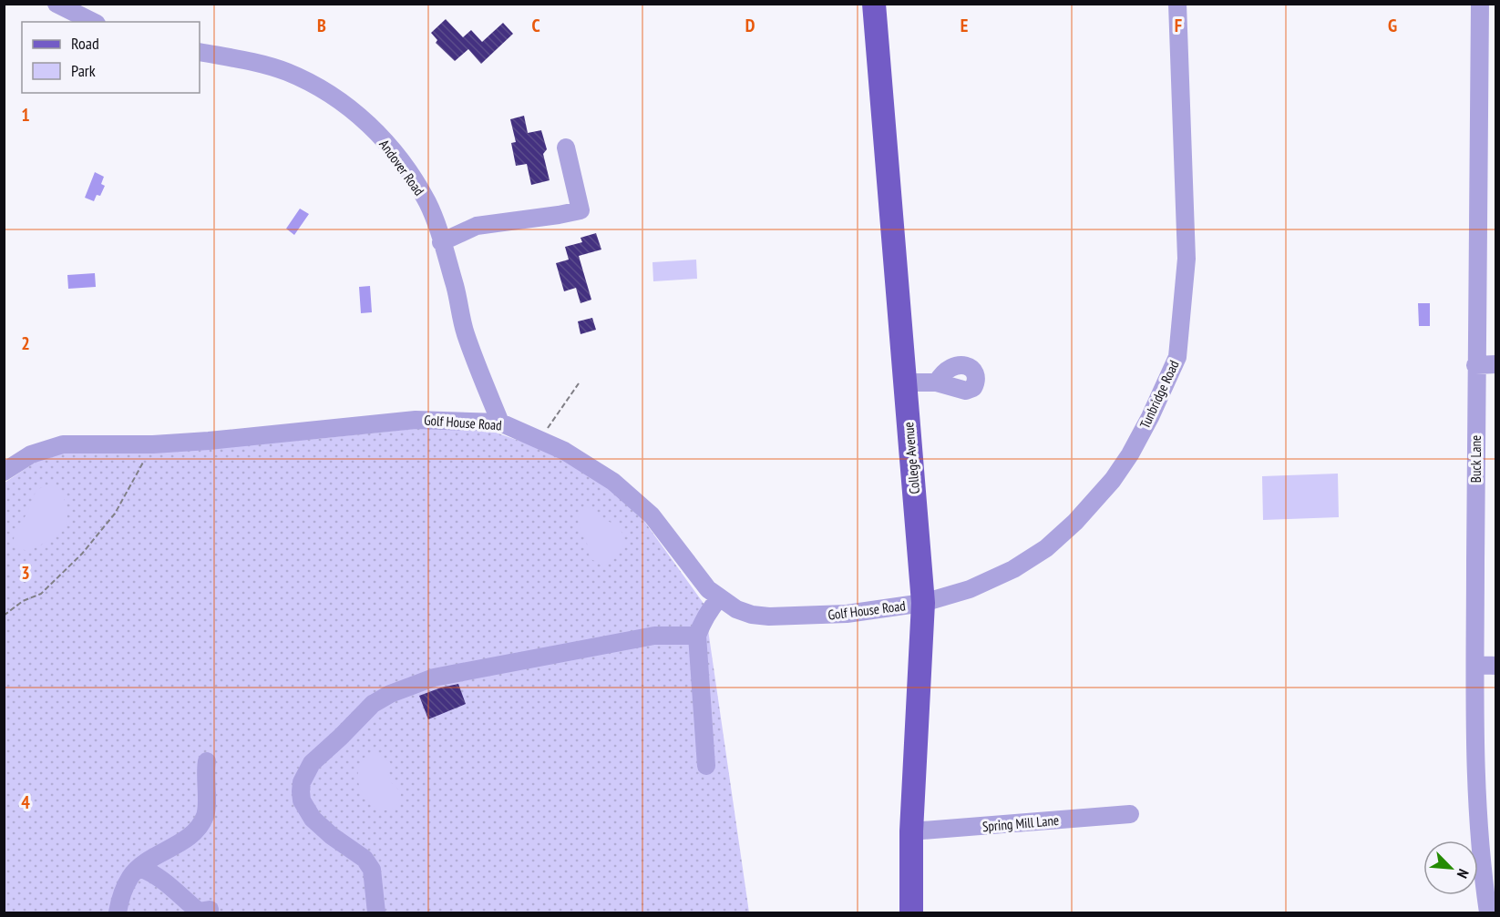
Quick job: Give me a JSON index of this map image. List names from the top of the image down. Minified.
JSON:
{"streets":{"main road":["College Avenue"],"street":["Andover Road","Tunbridge Road","Golf House Road","Buck Lane","Spring Mill Lane"]},"crossings":[["Andover Road","Golf House Road"],["Tunbridge Road","Golf House Road"],["Tunbridge Road","College Avenue"],["Golf House Road","College Avenue"],["College Avenue","Spring Mill Lane"]],"legend":["Road","Park"],"north":"bottom right","grid":{"columns":["B","C","D","E","F","G"],"rows":["1","2","3","4"]}}
